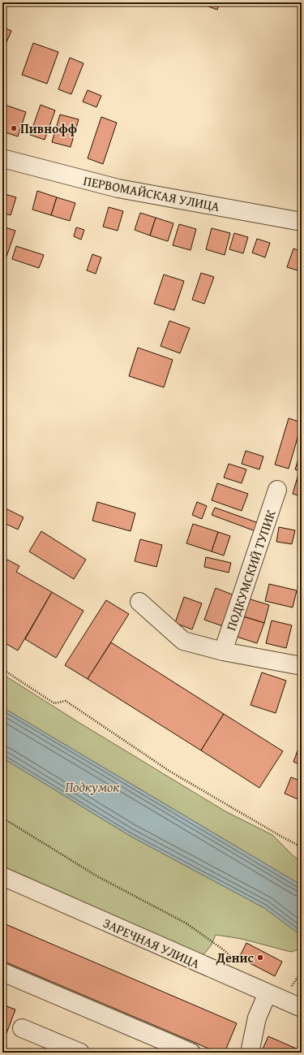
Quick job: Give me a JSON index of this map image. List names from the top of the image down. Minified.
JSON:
{"streets":{"street":["ПЕРВОМАЙСКАЯ УЛИЦА","ПОДКУМСКИЙ ТУПИК","ЗАРЕЧНАЯ УЛИЦА"]},"water":["Подкумок"],"places":["Пивнофф","Денис"]}
